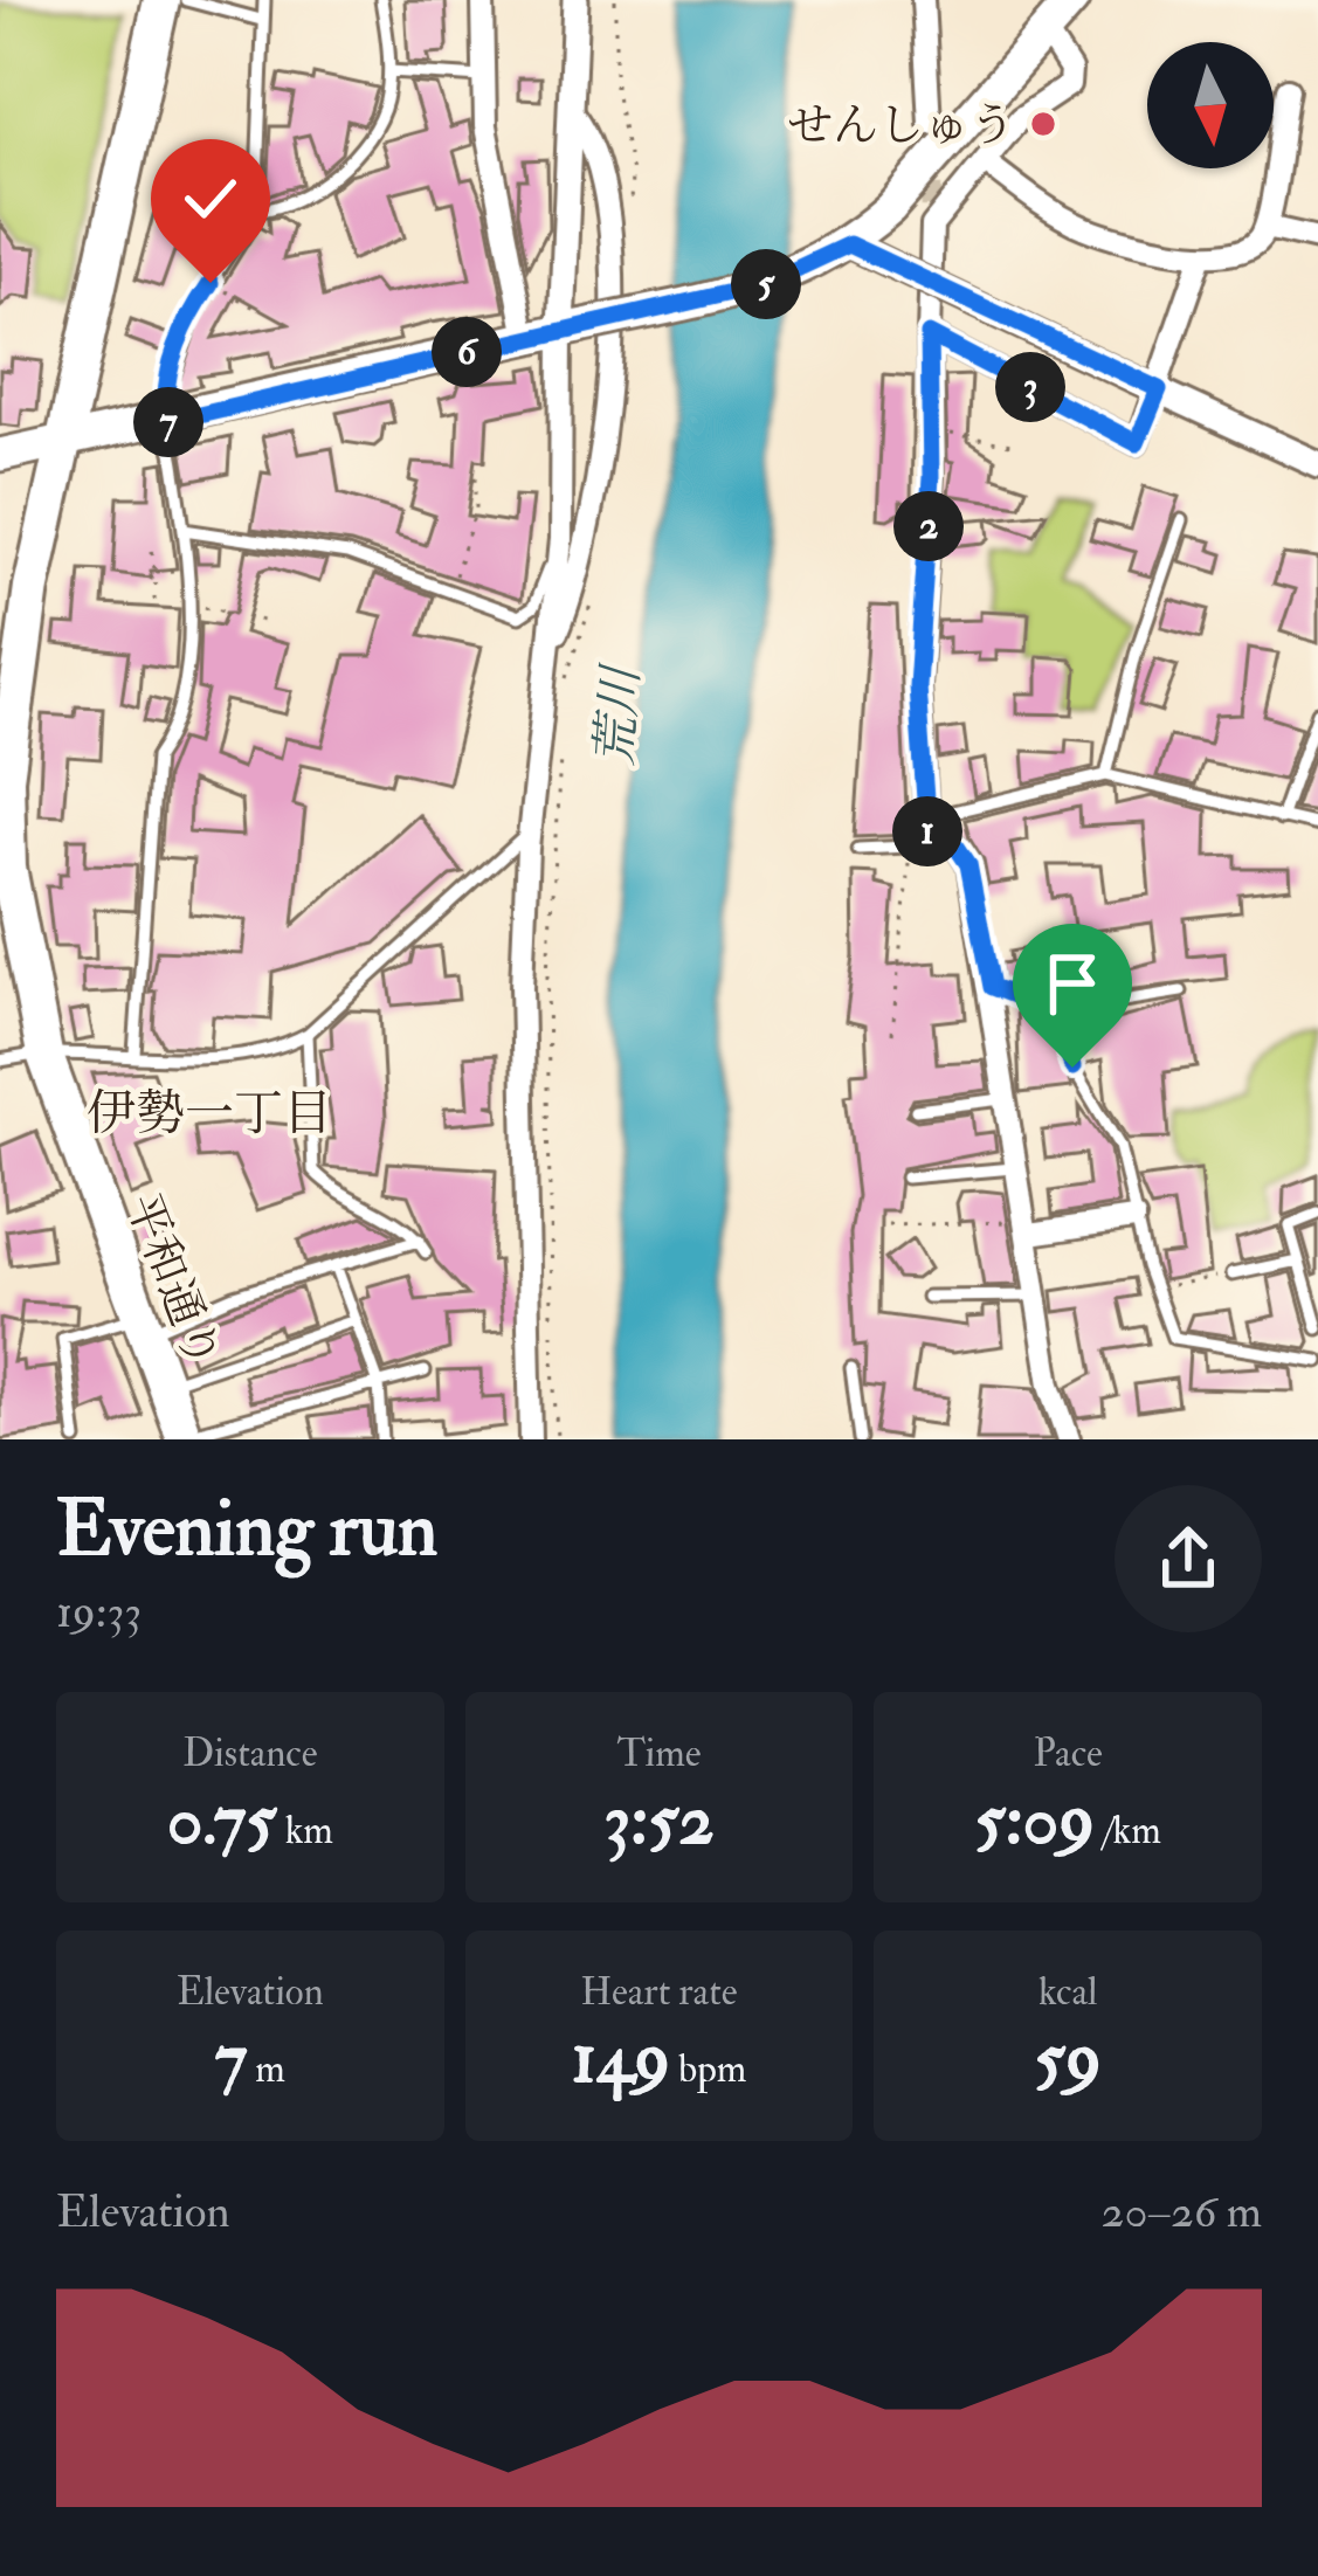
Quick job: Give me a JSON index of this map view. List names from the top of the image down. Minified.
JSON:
{"streets":{"highway":["平和通り"]},"districts":["伊勢一丁目"],"water":["荒川"],"places":["せんしゅう"],"north":"bottom","page":{"pins":["5","6","3","7","2","1"],"heading":["Evening run","19:33"],"stats":[["Distance","0.75 km"],["Time","3:52"],["Pace","5:09 /km"],["Elevation","7 m"],["Heart rate","149 bpm"],["kcal","59"]],"chart":["Elevation","20–26 m"]}}
